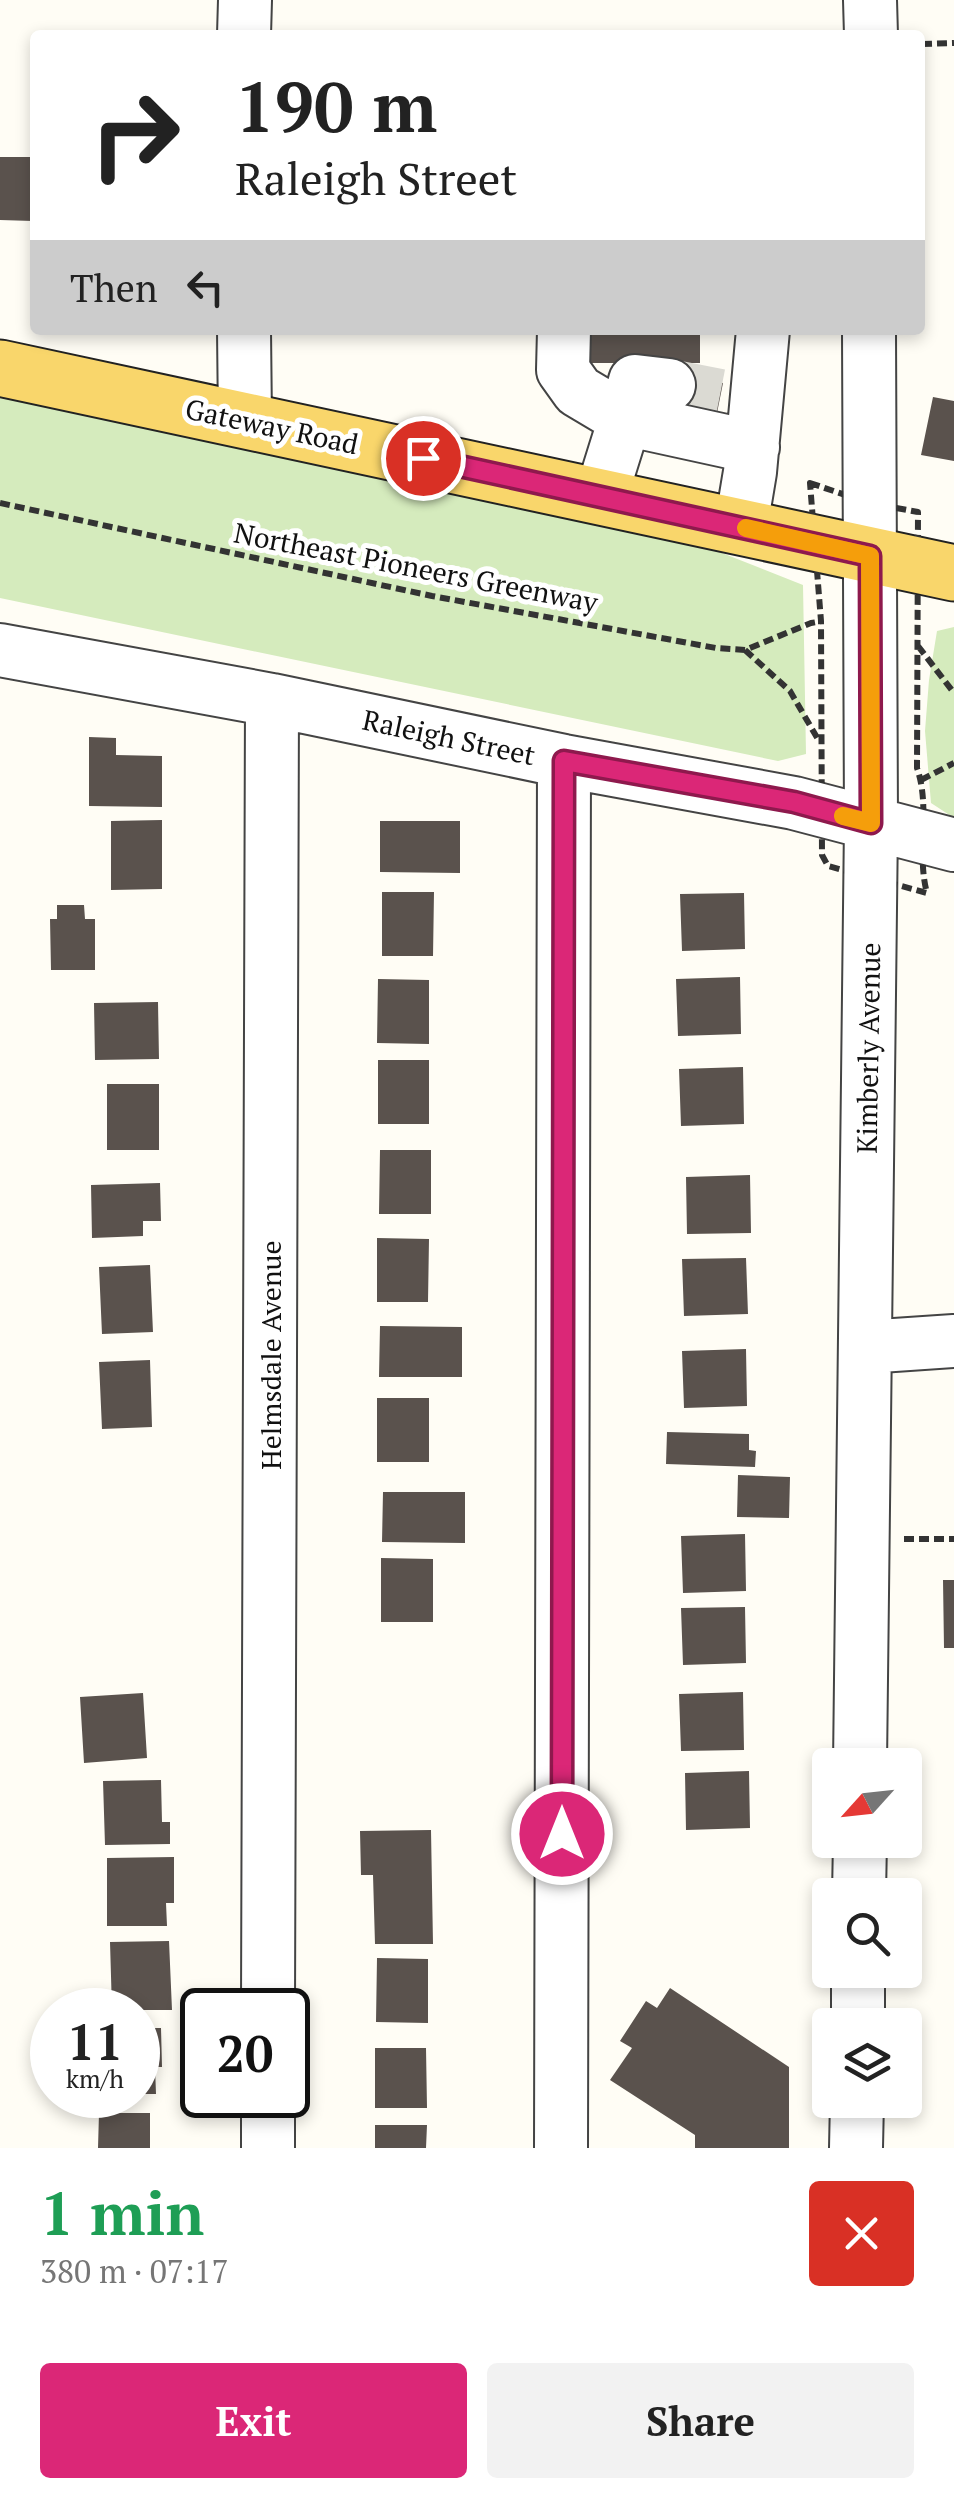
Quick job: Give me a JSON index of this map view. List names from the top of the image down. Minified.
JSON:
{"streets":{"main road":["Gateway Road"],"street":["Raleigh Street","Kimberly Avenue","Helmsdale Avenue"],"path":["Northeast Pioneers Greenway"]},"crossings":[["Gateway Road","Kimberly Avenue"],["Raleigh Street","Kimberly Avenue"],["Raleigh Street","Helmsdale Avenue"]],"north":"bottom left","page":{"turn":["190 m","Raleigh Street"],"then":"Then","speed":"11 km/h","limit":"20","heading":["1 min","380 m · 07:17"],"buttons":["Exit","Share"]}}
